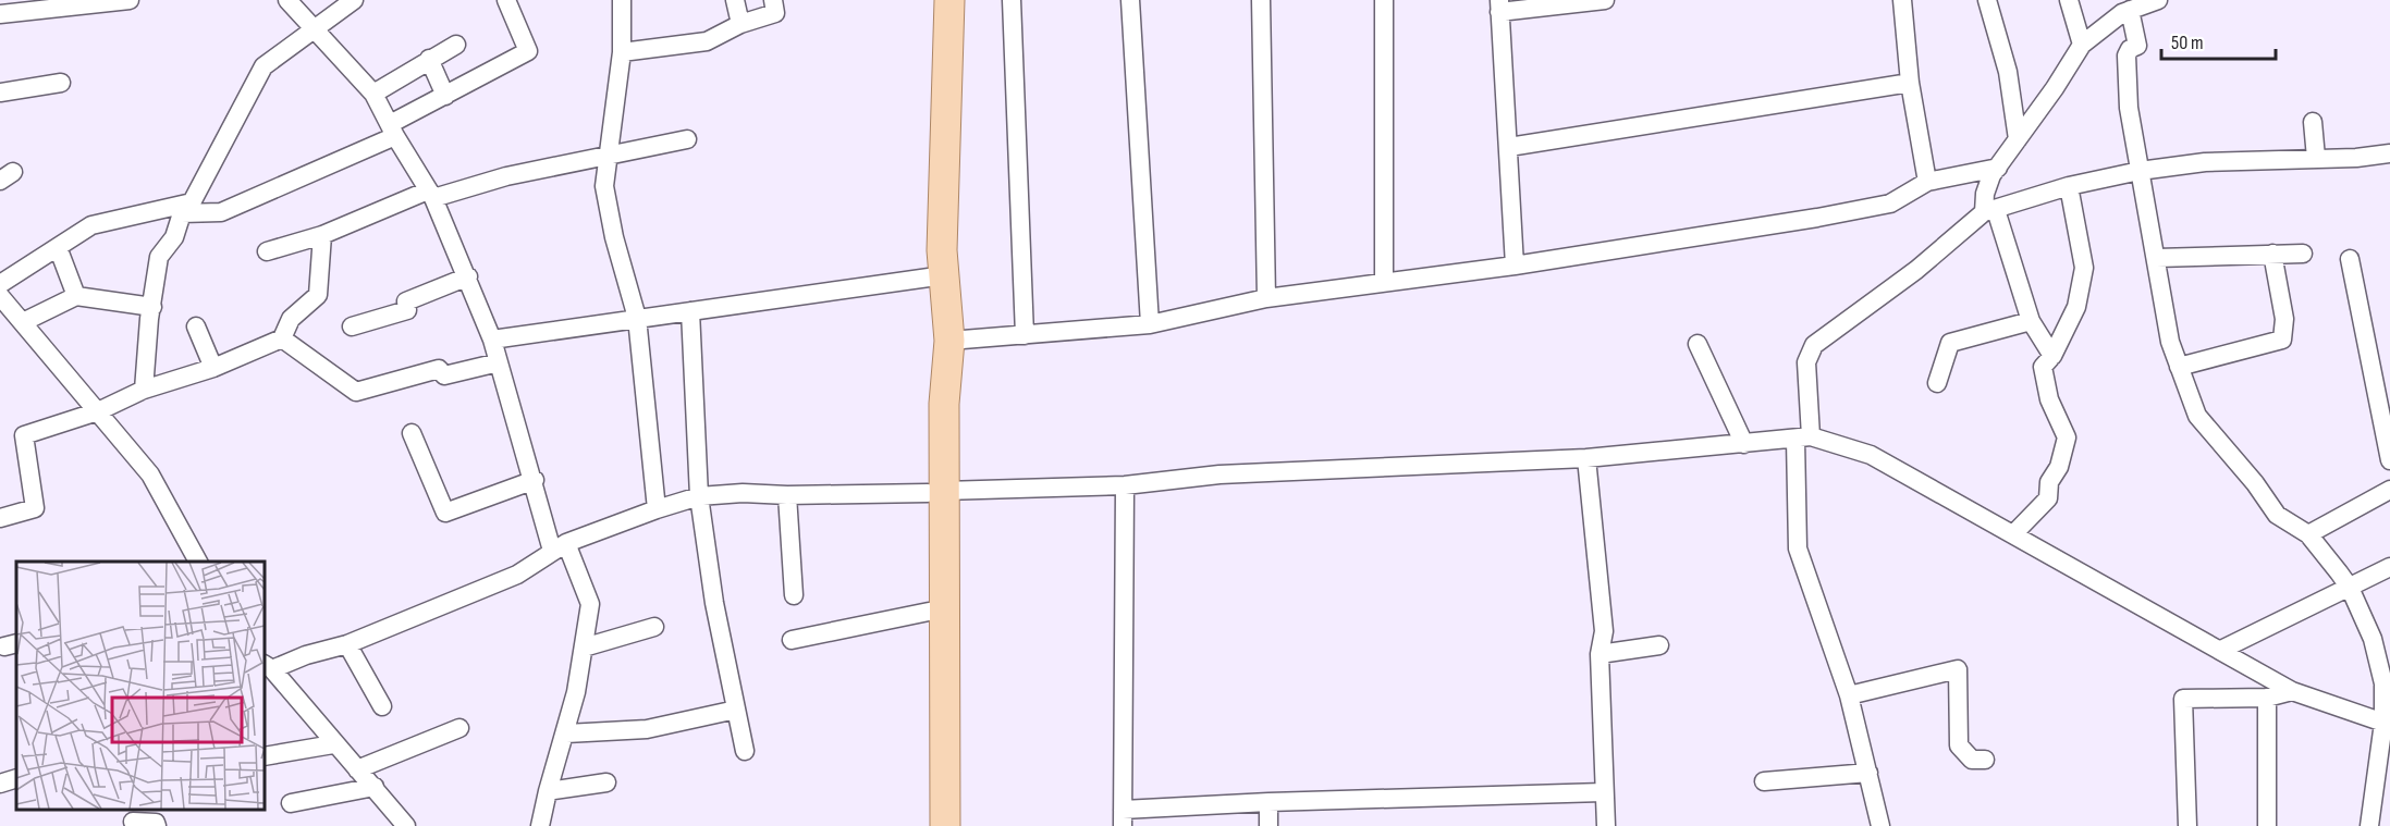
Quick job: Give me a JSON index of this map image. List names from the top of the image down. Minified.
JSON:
{"scale_bar":"50 m"}
